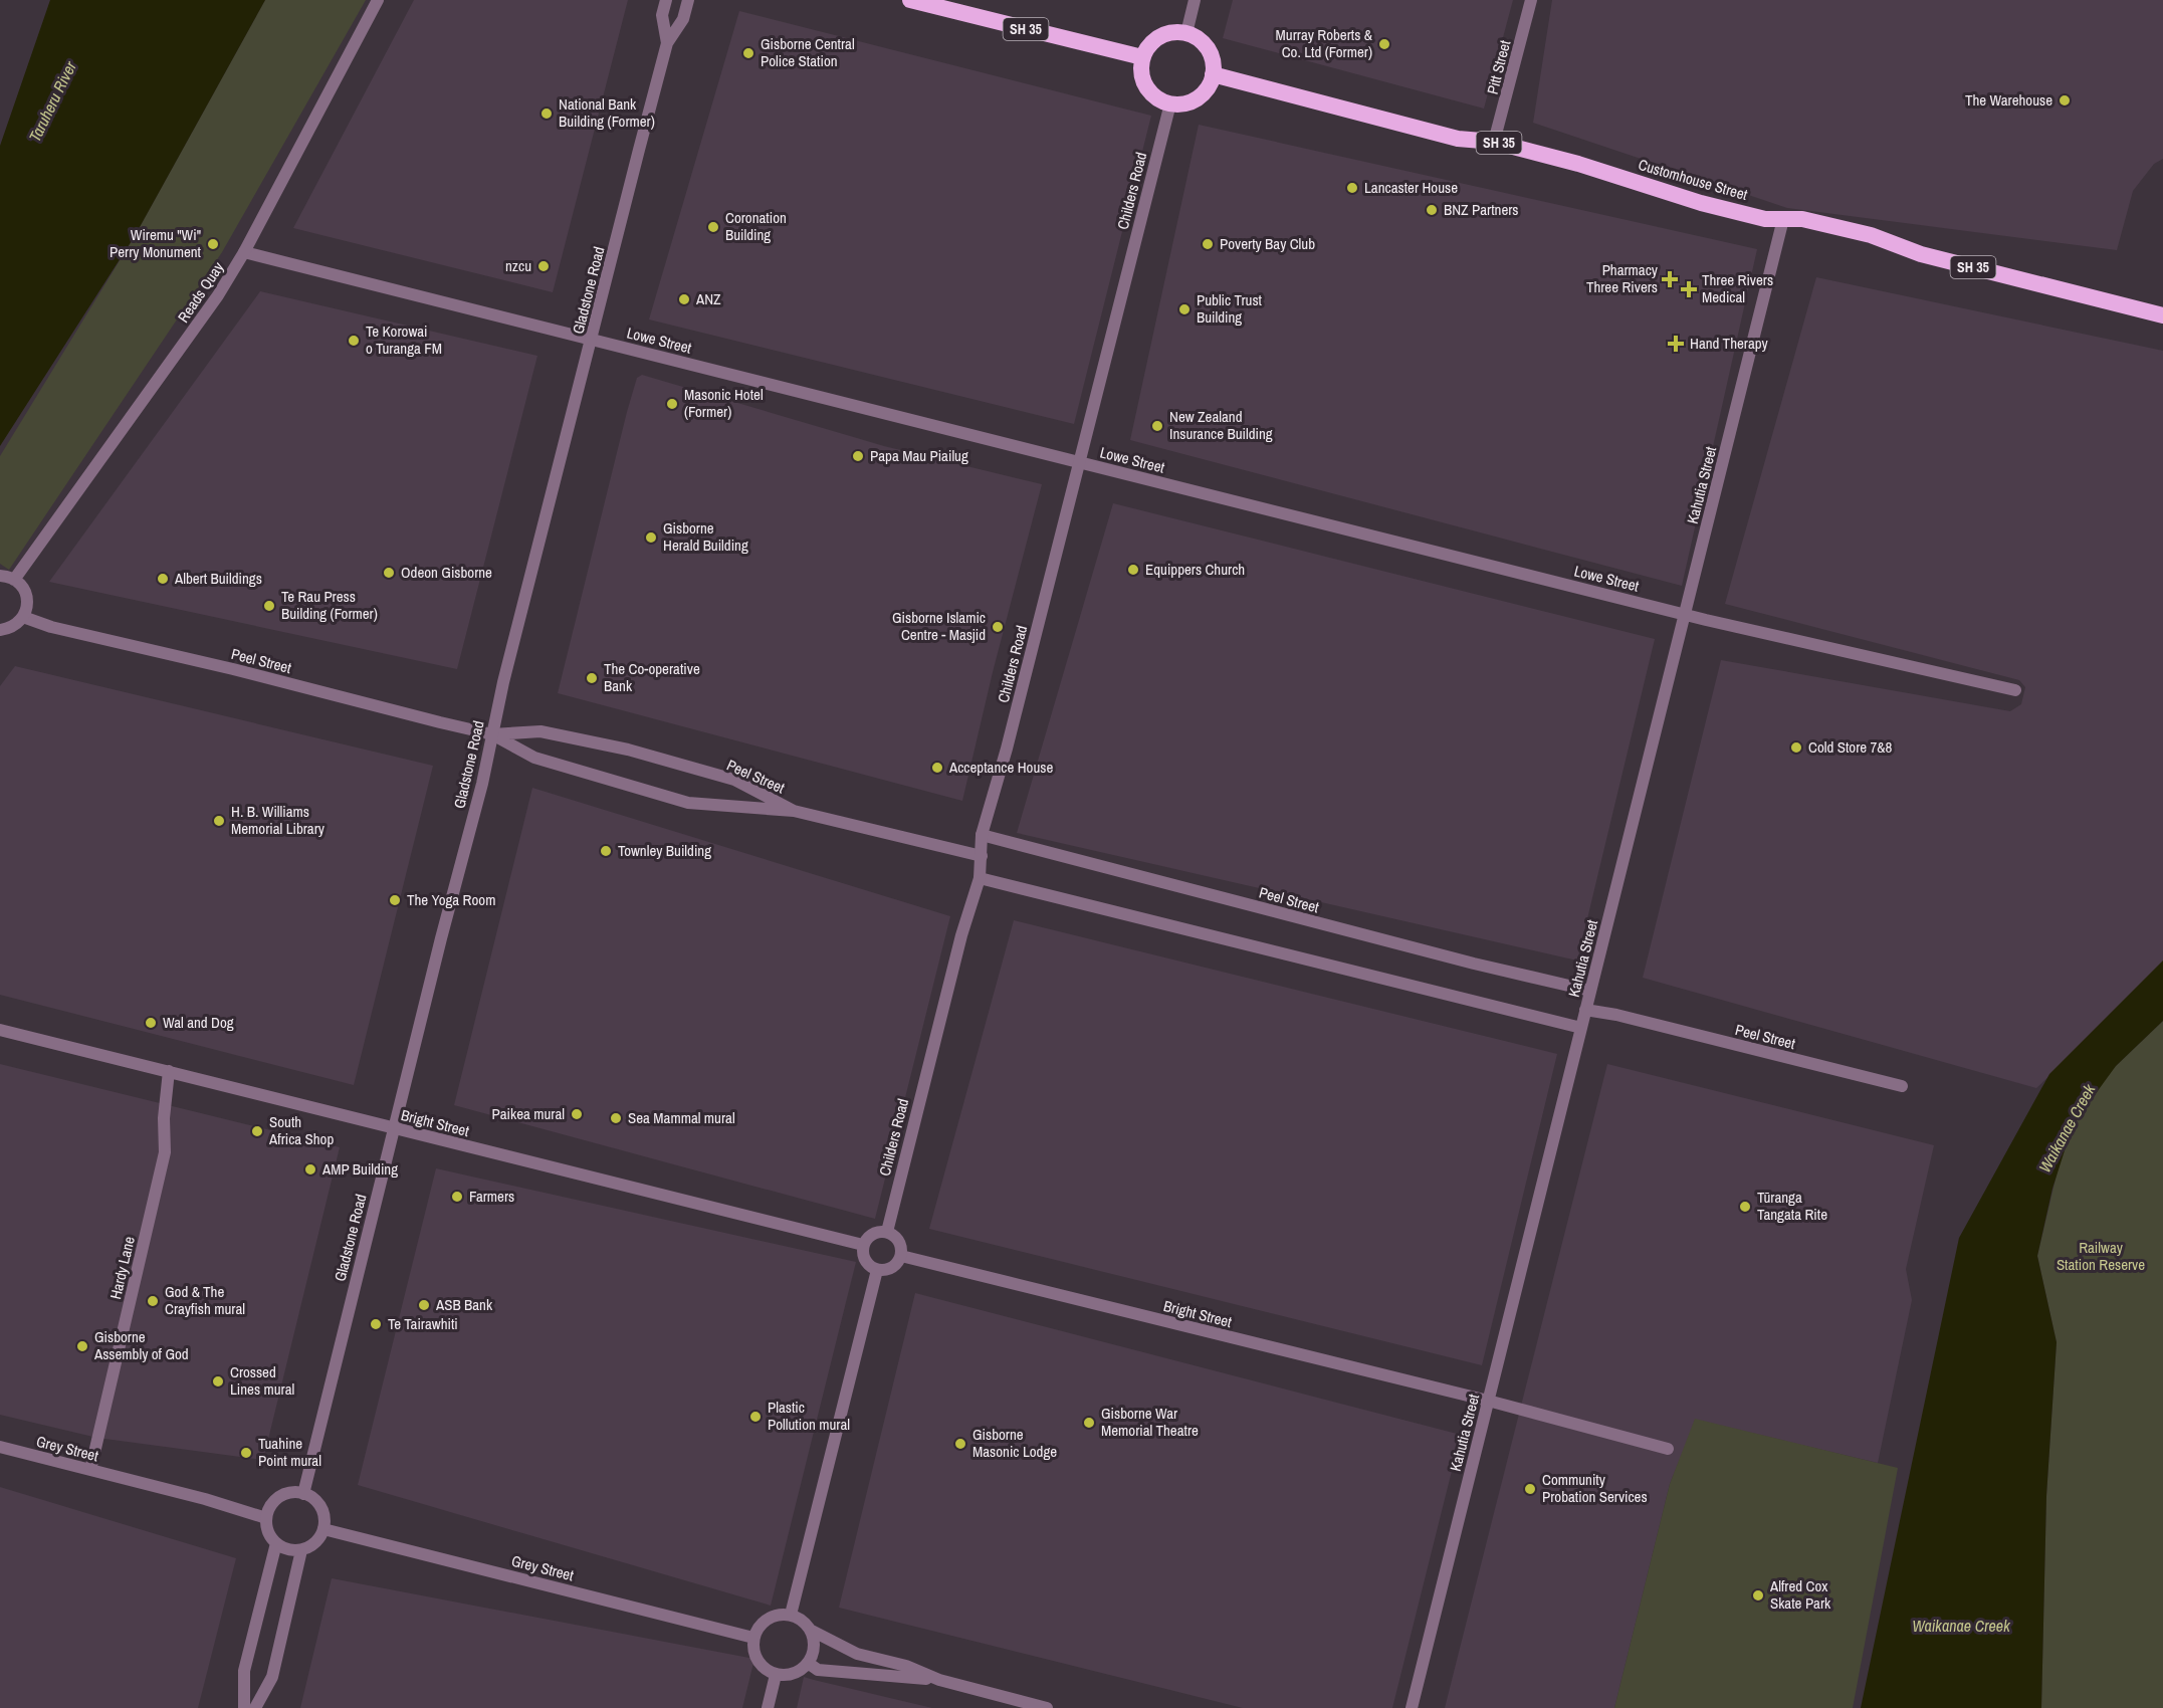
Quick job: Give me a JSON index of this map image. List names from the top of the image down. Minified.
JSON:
{"streets":{"highway":["SH 35","Customhouse Street"],"street":["Pitt Street","Childers Road","Gladstone Road","Reads Quay","Lowe Street","Kahutia Street","Peel Street","Bright Street","Hardy Lane","Grey Street"]},"crossings":[["SH 35","Customhouse Street"],["SH 35","Childers Road"],["Pitt Street","Customhouse Street"],["Customhouse Street","Childers Road"],["Customhouse Street","Kahutia Street"],["Childers Road","Lowe Street"],["Childers Road","Peel Street"],["Childers Road","Bright Street"],["Gladstone Road","Lowe Street"],["Gladstone Road","Peel Street"],["Gladstone Road","Bright Street"],["Gladstone Road","Grey Street"],["Reads Quay","Lowe Street"],["Lowe Street","Kahutia Street"],["Kahutia Street","Peel Street"],["Kahutia Street","Bright Street"],["Bright Street","Hardy Lane"],["Hardy Lane","Grey Street"]],"water":["Taruheru River","Waikanae Creek"],"parks":["Railway Station Reserve"],"places":{"other":["Murray Roberts & Co. Ltd (Former)","Gisborne Central Police Station","The Warehouse","National Bank Building (Former)","Lancaster House","BNZ Partners","Coronation Building","Wiremu \"Wi\" Perry Monument","Poverty Bay Club","nzcu","ANZ","Public Trust Building","Te Korowai o Turanga FM","Masonic Hotel (Former)","New Zealand Insurance Building","Papa Mau Piailug","Gisborne Herald Building","Equippers Church","Odeon Gisborne","Albert Buildings","Te Rau Press Building (Former)","Gisborne Islamic Centre - Masjid","The Co-operative Bank","Cold Store 7&8","Acceptance House","H. B. Williams Memorial Library","Townley Building","The Yoga Room","Wal and Dog","Paikea mural","Sea Mammal mural","South Africa Shop","AMP Building","Farmers","Tūranga Tangata Rite","God & The Crayfish mural","ASB Bank","Te Tairawhiti","Gisborne Assembly of God","Crossed Lines mural","Plastic Pollution mural","Gisborne War Memorial Theatre","Gisborne Masonic Lodge","Tuahine Point mural","Community Probation Services","Alfred Cox Skate Park"],"health":["Pharmacy Three Rivers","Three Rivers Medical","Hand Therapy"]}}
